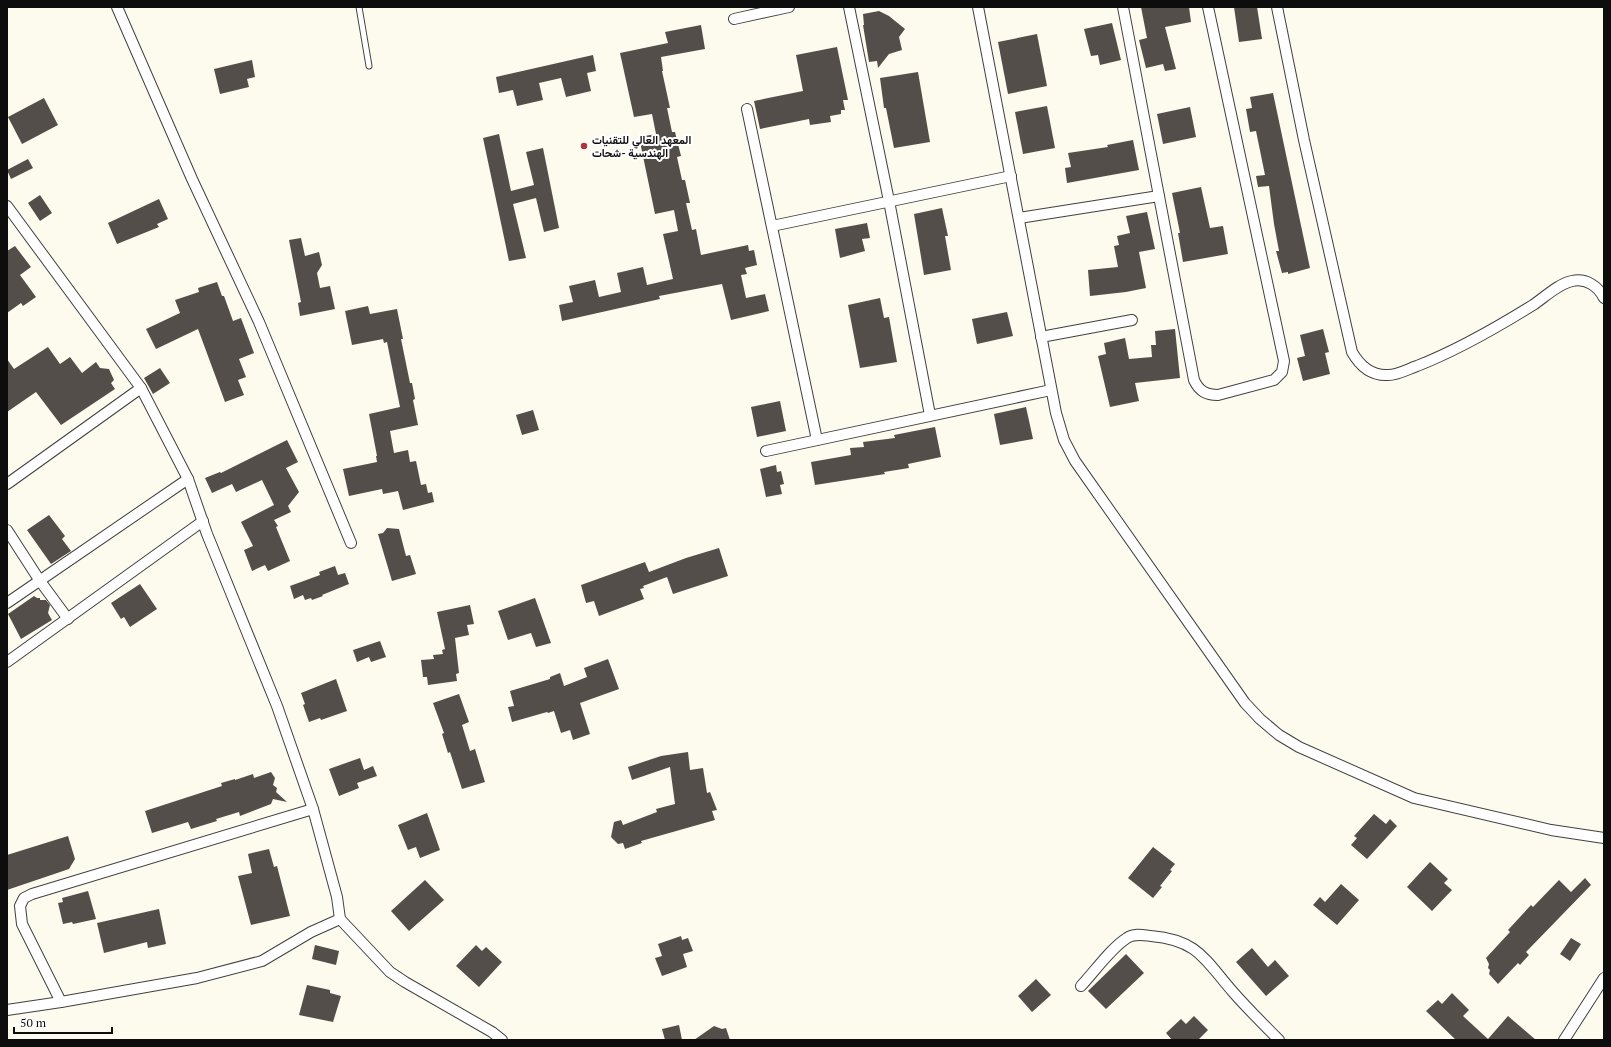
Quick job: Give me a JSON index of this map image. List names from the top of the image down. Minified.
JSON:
{"places":["المعهد العالي للتقنيات الهندسية -شحات"],"scale_bar":"50 m"}
